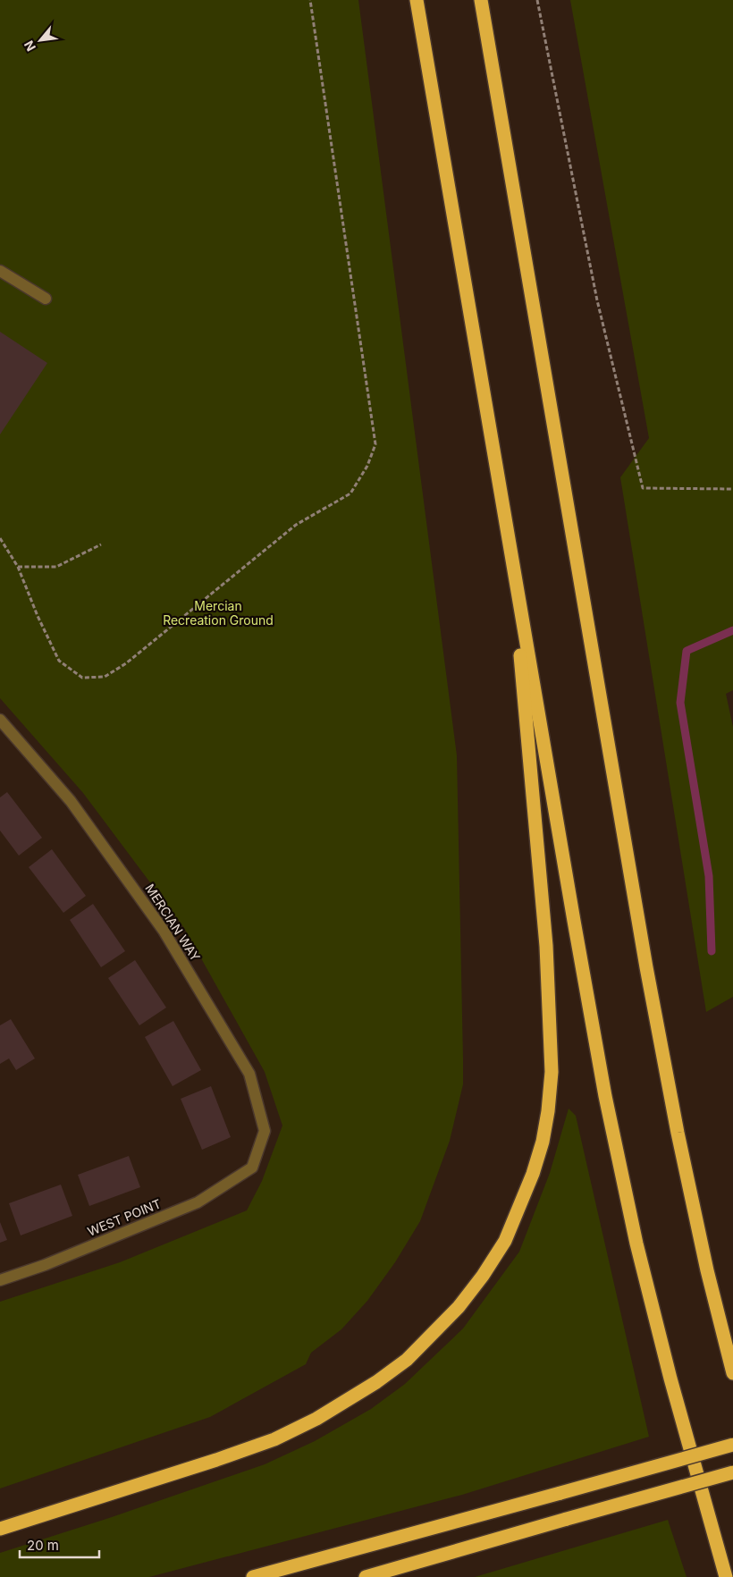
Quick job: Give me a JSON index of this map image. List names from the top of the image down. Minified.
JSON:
{"streets":{"street":["MERCIAN WAY","WEST POINT"]},"crossings":[["MERCIAN WAY","WEST POINT"]],"parks":["Mercian Recreation Ground"],"scale_bar":"20 m","north":"bottom left"}
